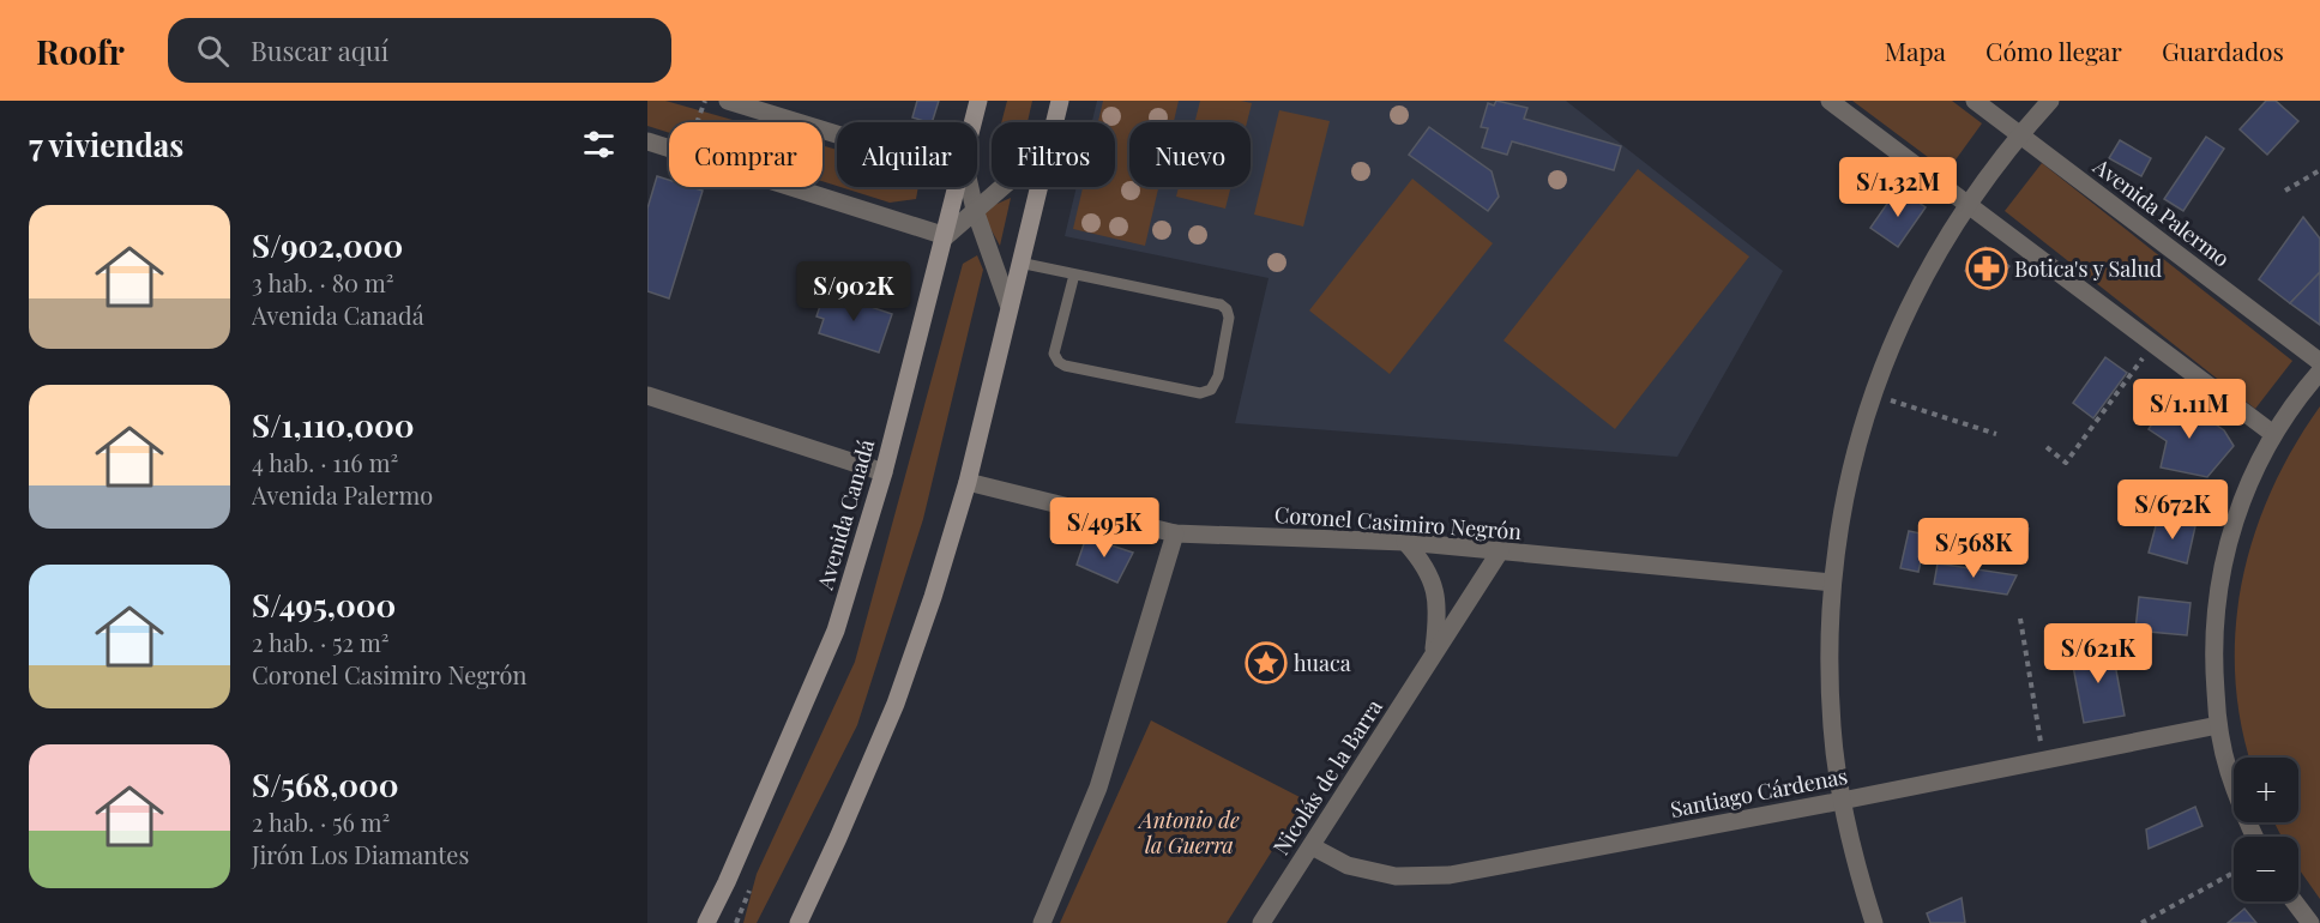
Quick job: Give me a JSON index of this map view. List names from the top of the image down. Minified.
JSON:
{"streets":{"main road":["Avenida Canadá"],"street":["Avenida Palermo","Coronel Casimiro Negrón","Nicolás de la Barra","Santiago Cárdenas"]},"crossings":[["Coronel Casimiro Negrón","Nicolás de la Barra"],["Nicolás de la Barra","Santiago Cárdenas"]],"parks":["Antonio de la Guerra"],"places":{"pharmacy":["Botica's y Salud"],"place":["huaca"]},"page":{"header":"Roofr","search":"Buscar aquí","nav":["Mapa","Cómo llegar","Guardados"],"heading":"7 viviendas","chip":["Comprar","Alquilar","Filtros","Nuevo"],"price":["S/1.32M","S/902K","S/1.11M","S/672K","S/495K","S/568K","S/621K"],"list":[{"name":"S/902,000","note":"3 hab. · 80 m² · Avenida Canadá"},{"name":"S/1,110,000","note":"4 hab. · 116 m² · Avenida Palermo"},{"name":"S/495,000","note":"2 hab. · 52 m² · Coronel Casimiro Negrón"},{"name":"S/568,000","note":"2 hab. · 56 m² · Jirón Los Diamantes"}],"map_buttons":["+","−"]}}
